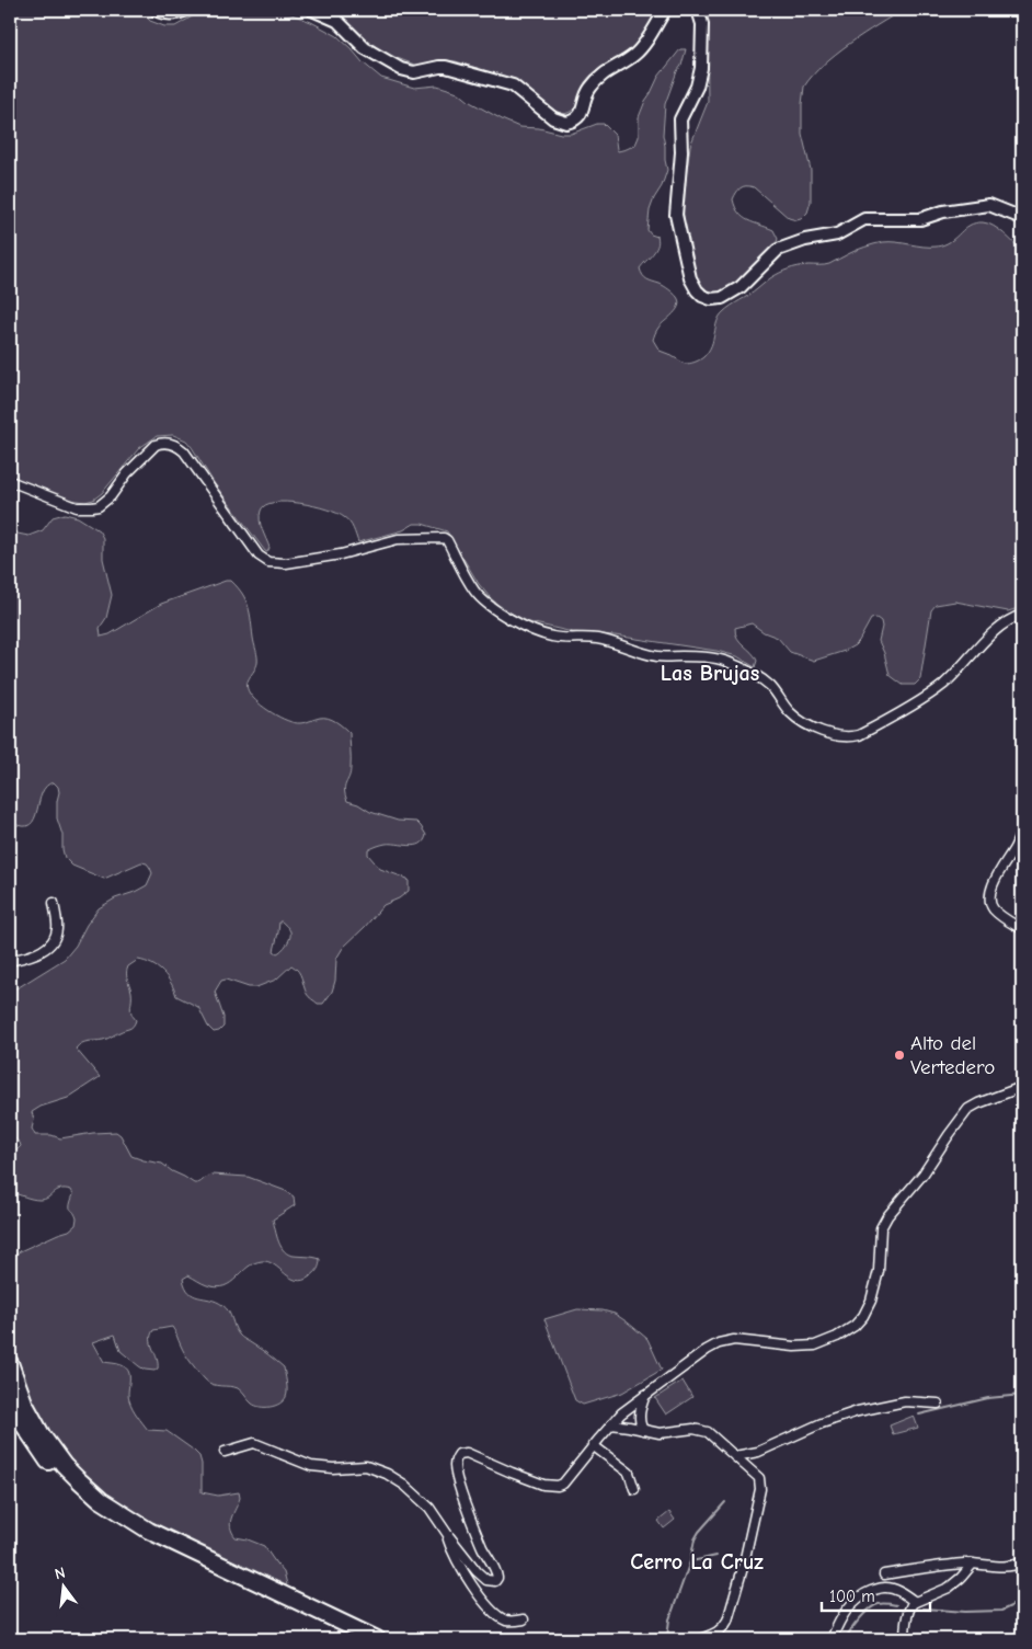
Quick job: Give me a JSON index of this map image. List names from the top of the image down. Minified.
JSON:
{"districts":["Las Brujas","Cerro La Cruz"],"places":["Alto del Vertedero"],"scale_bar":"100 m","north":"top"}
